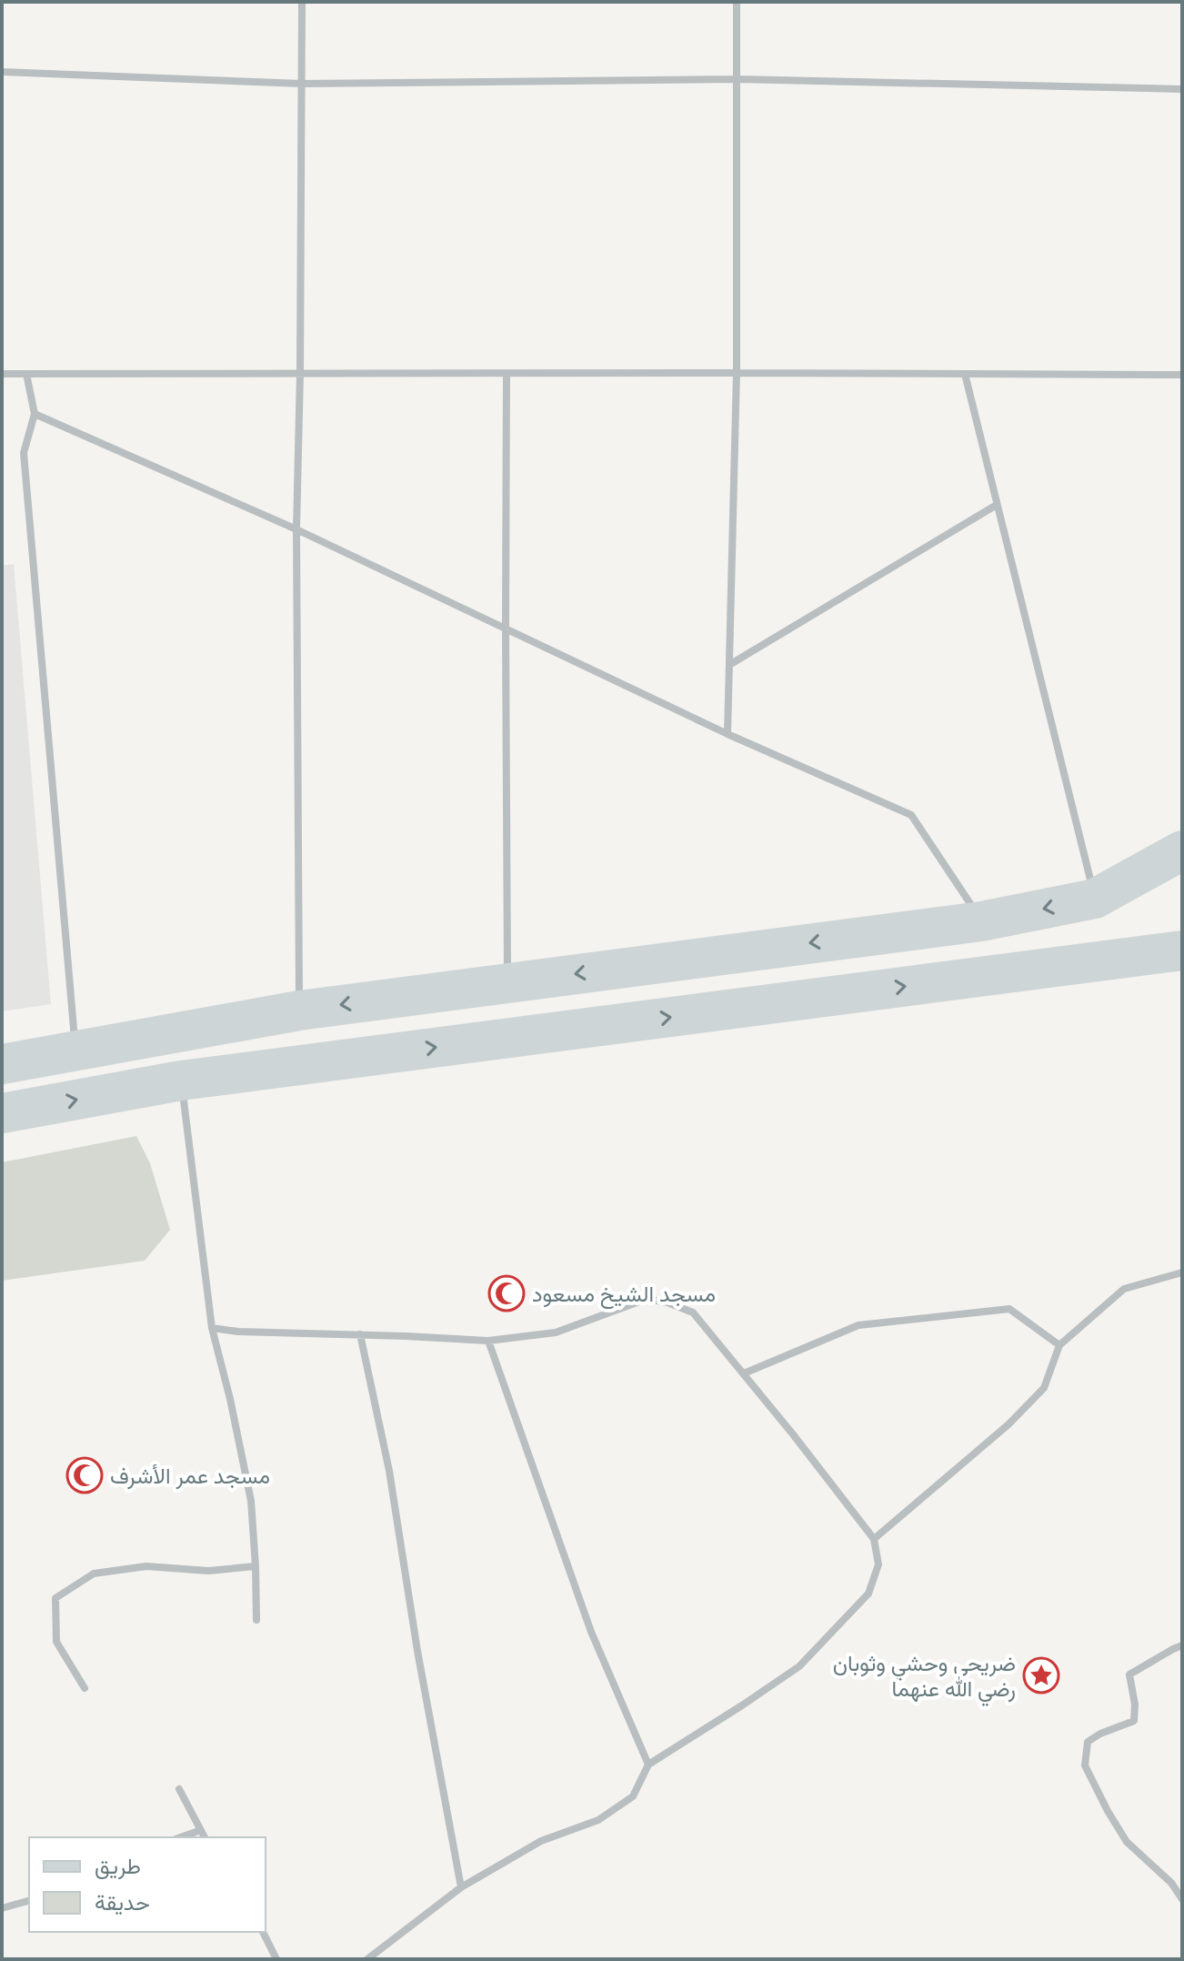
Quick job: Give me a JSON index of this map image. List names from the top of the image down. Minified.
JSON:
{"places":{"mosque":["مسجد الشيخ مسعود","مسجد عمر الأشرف"],"place":["ضريحي وحشي وثوبان رضي الله عنهما"]},"legend":["طريق","حديقة"]}
